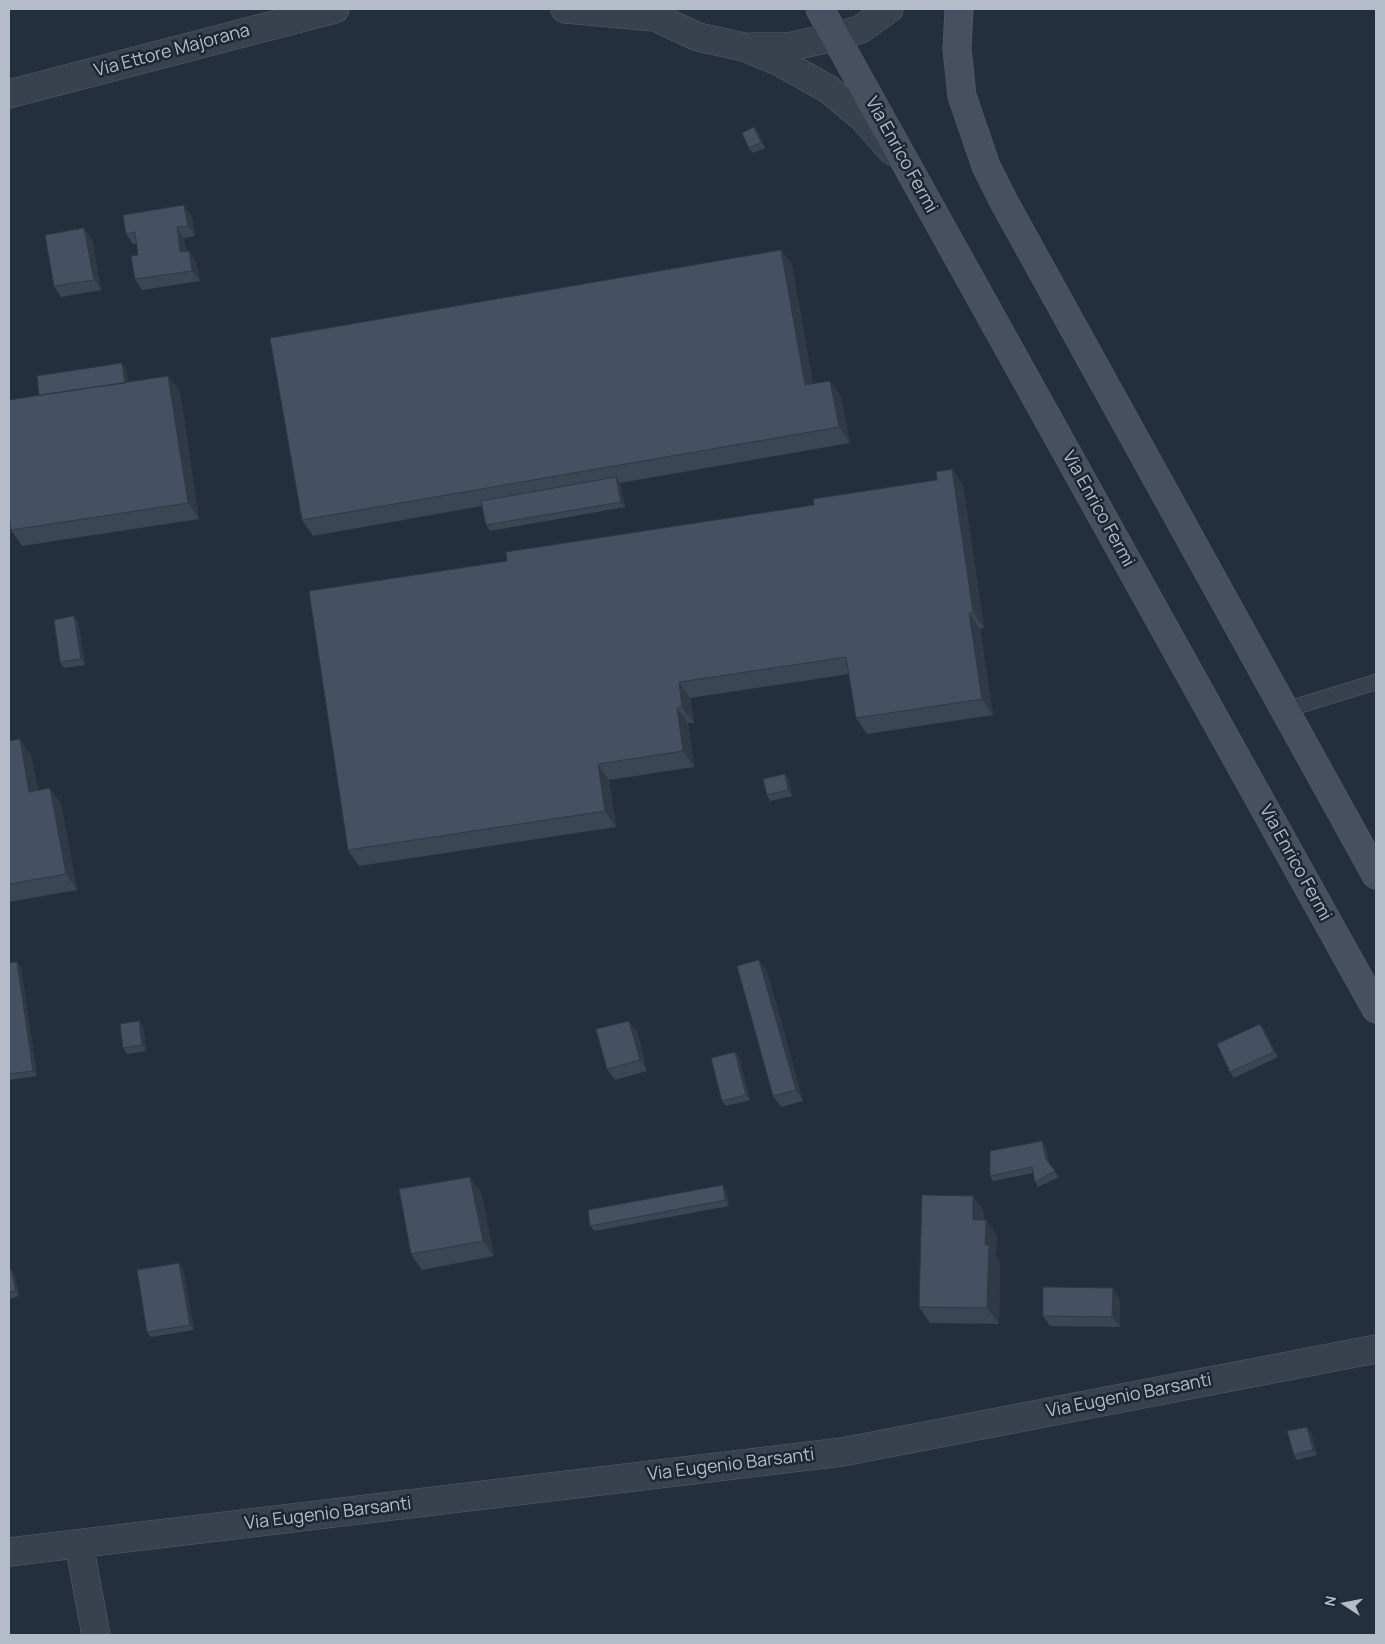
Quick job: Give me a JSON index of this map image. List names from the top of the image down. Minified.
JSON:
{"streets":{"street":["Via Ettore Majorana","Via Enrico Fermi","Via Eugenio Barsanti"]},"north":"left"}
